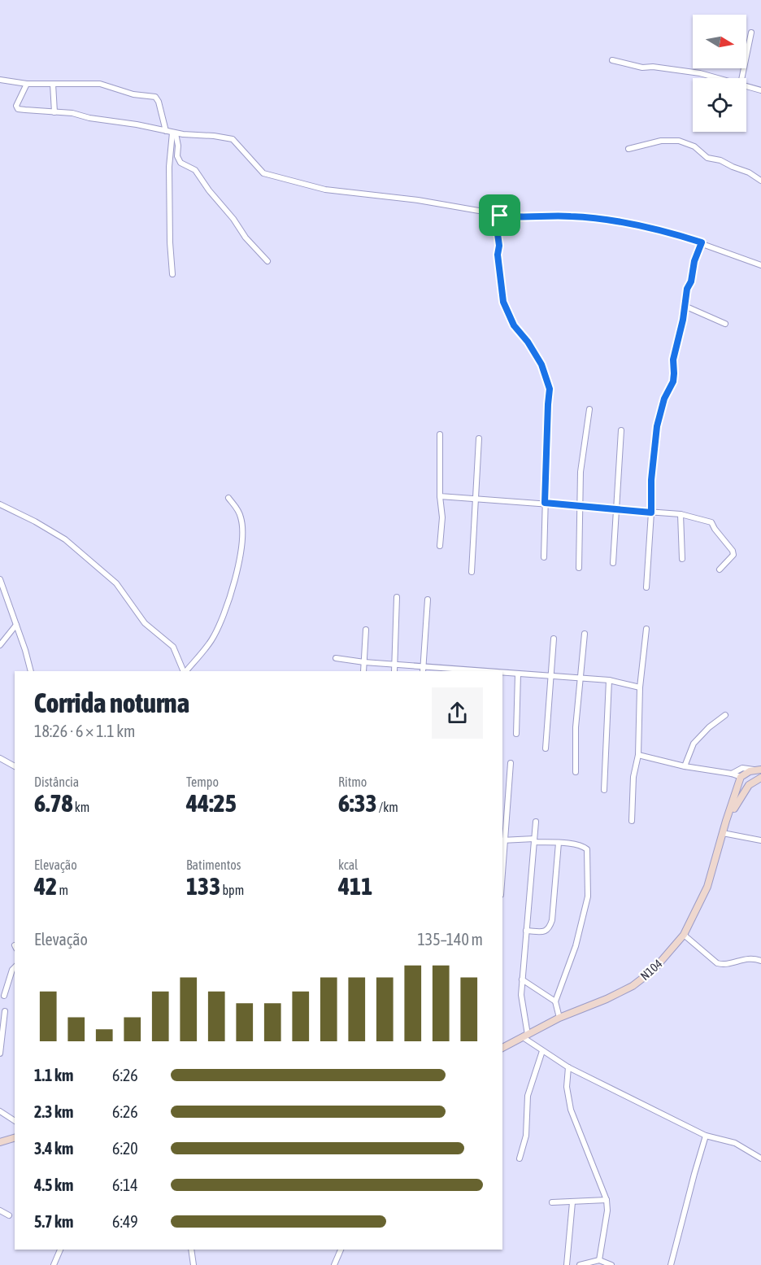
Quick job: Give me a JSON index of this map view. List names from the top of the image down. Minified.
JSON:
{"streets":{"street":["N104"]},"north":"right","page":{"heading":["Corrida noturna","18:26 · 6 × 1.1 km"],"stats":[["Distância","6.78 km"],["Tempo","44:25"],["Ritmo","6:33 /km"],["Elevação","42 m"],["Batimentos","133 bpm"],["kcal","411"]],"chart":["Elevação","135–140 m"],"list":[{"name":"1.1 km","note":"6:26"},{"name":"2.3 km","note":"6:26"},{"name":"3.4 km","note":"6:20"},{"name":"4.5 km","note":"6:14"},{"name":"5.7 km","note":"6:49"}]}}
